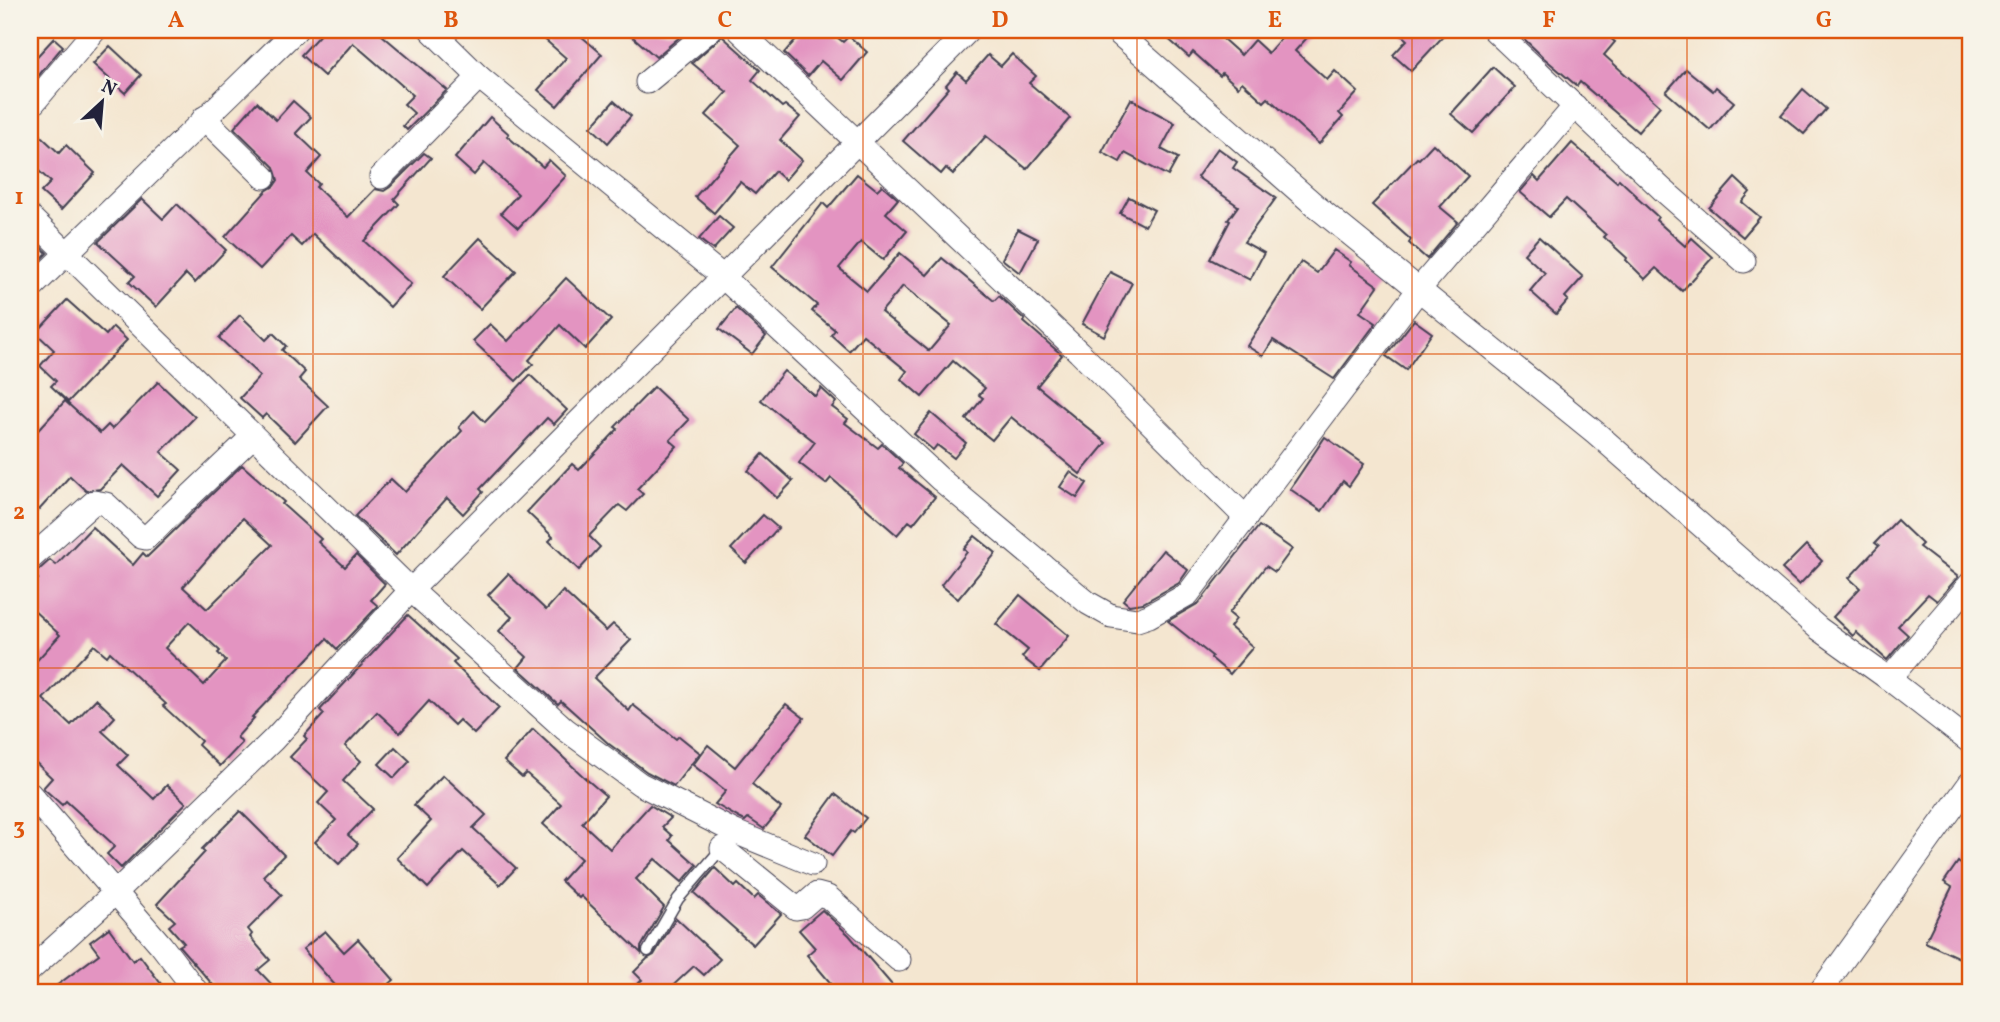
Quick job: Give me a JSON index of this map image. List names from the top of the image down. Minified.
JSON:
{"north":"top right","grid":{"columns":["A","B","C","D","E","F","G"],"rows":["1","2","3"]}}
